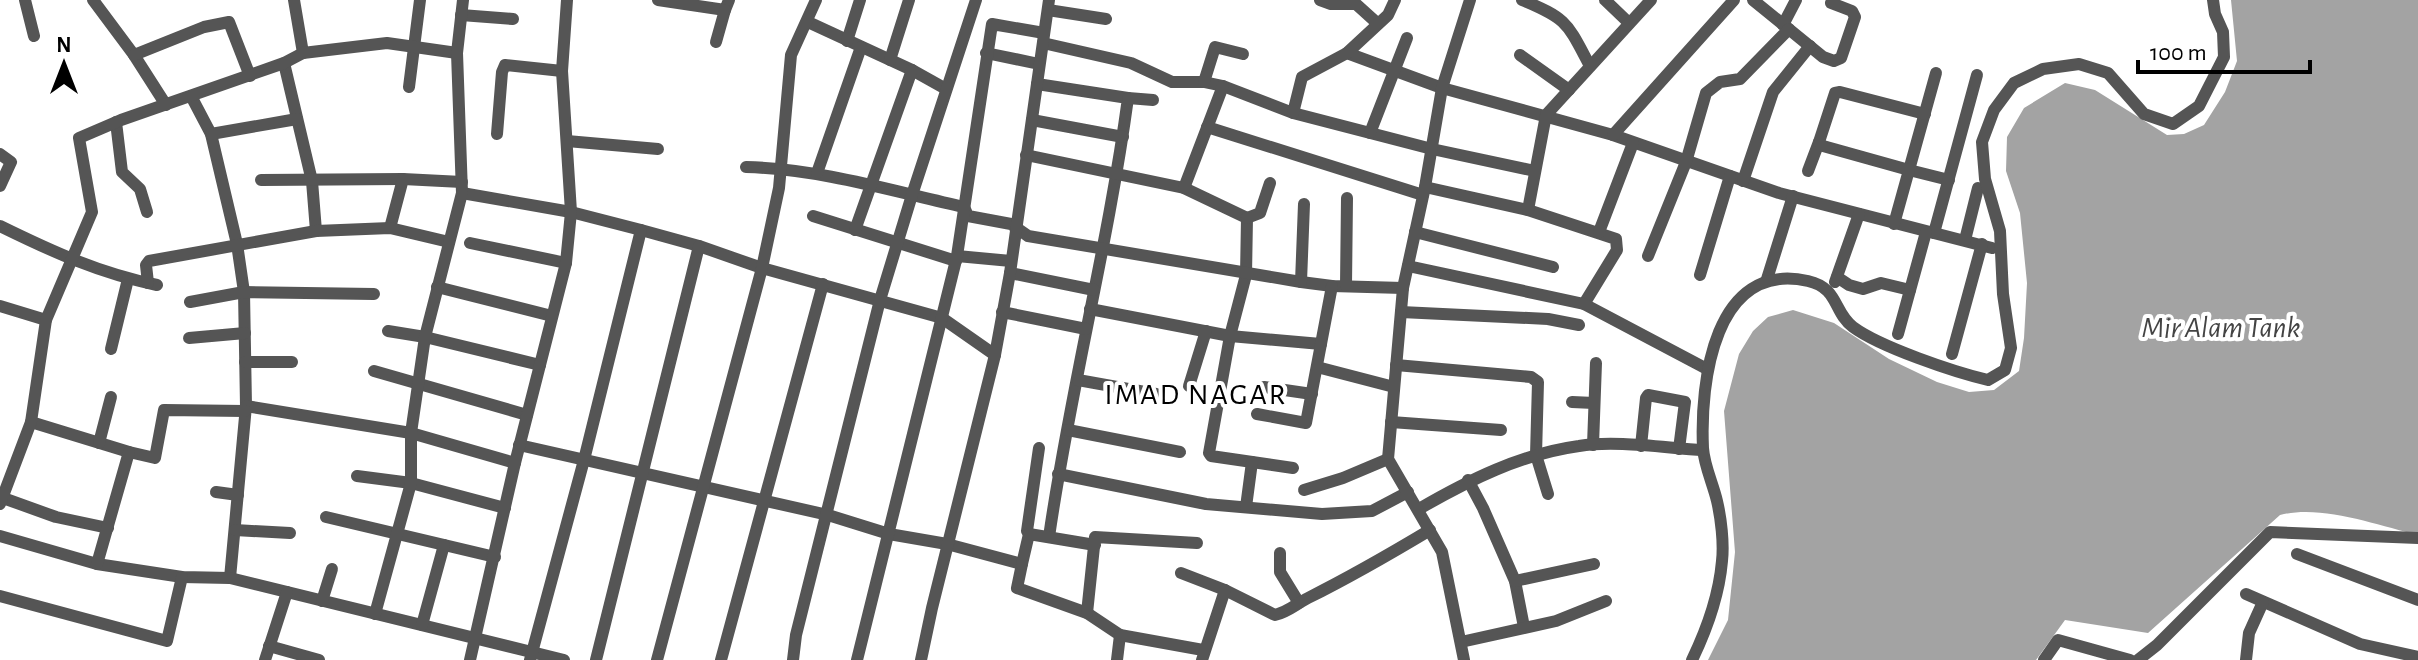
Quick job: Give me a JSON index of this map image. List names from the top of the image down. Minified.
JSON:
{"districts":["IMAD NAGAR"],"water":["Mir Alam Tank"],"scale_bar":"100 m","north":"top"}
